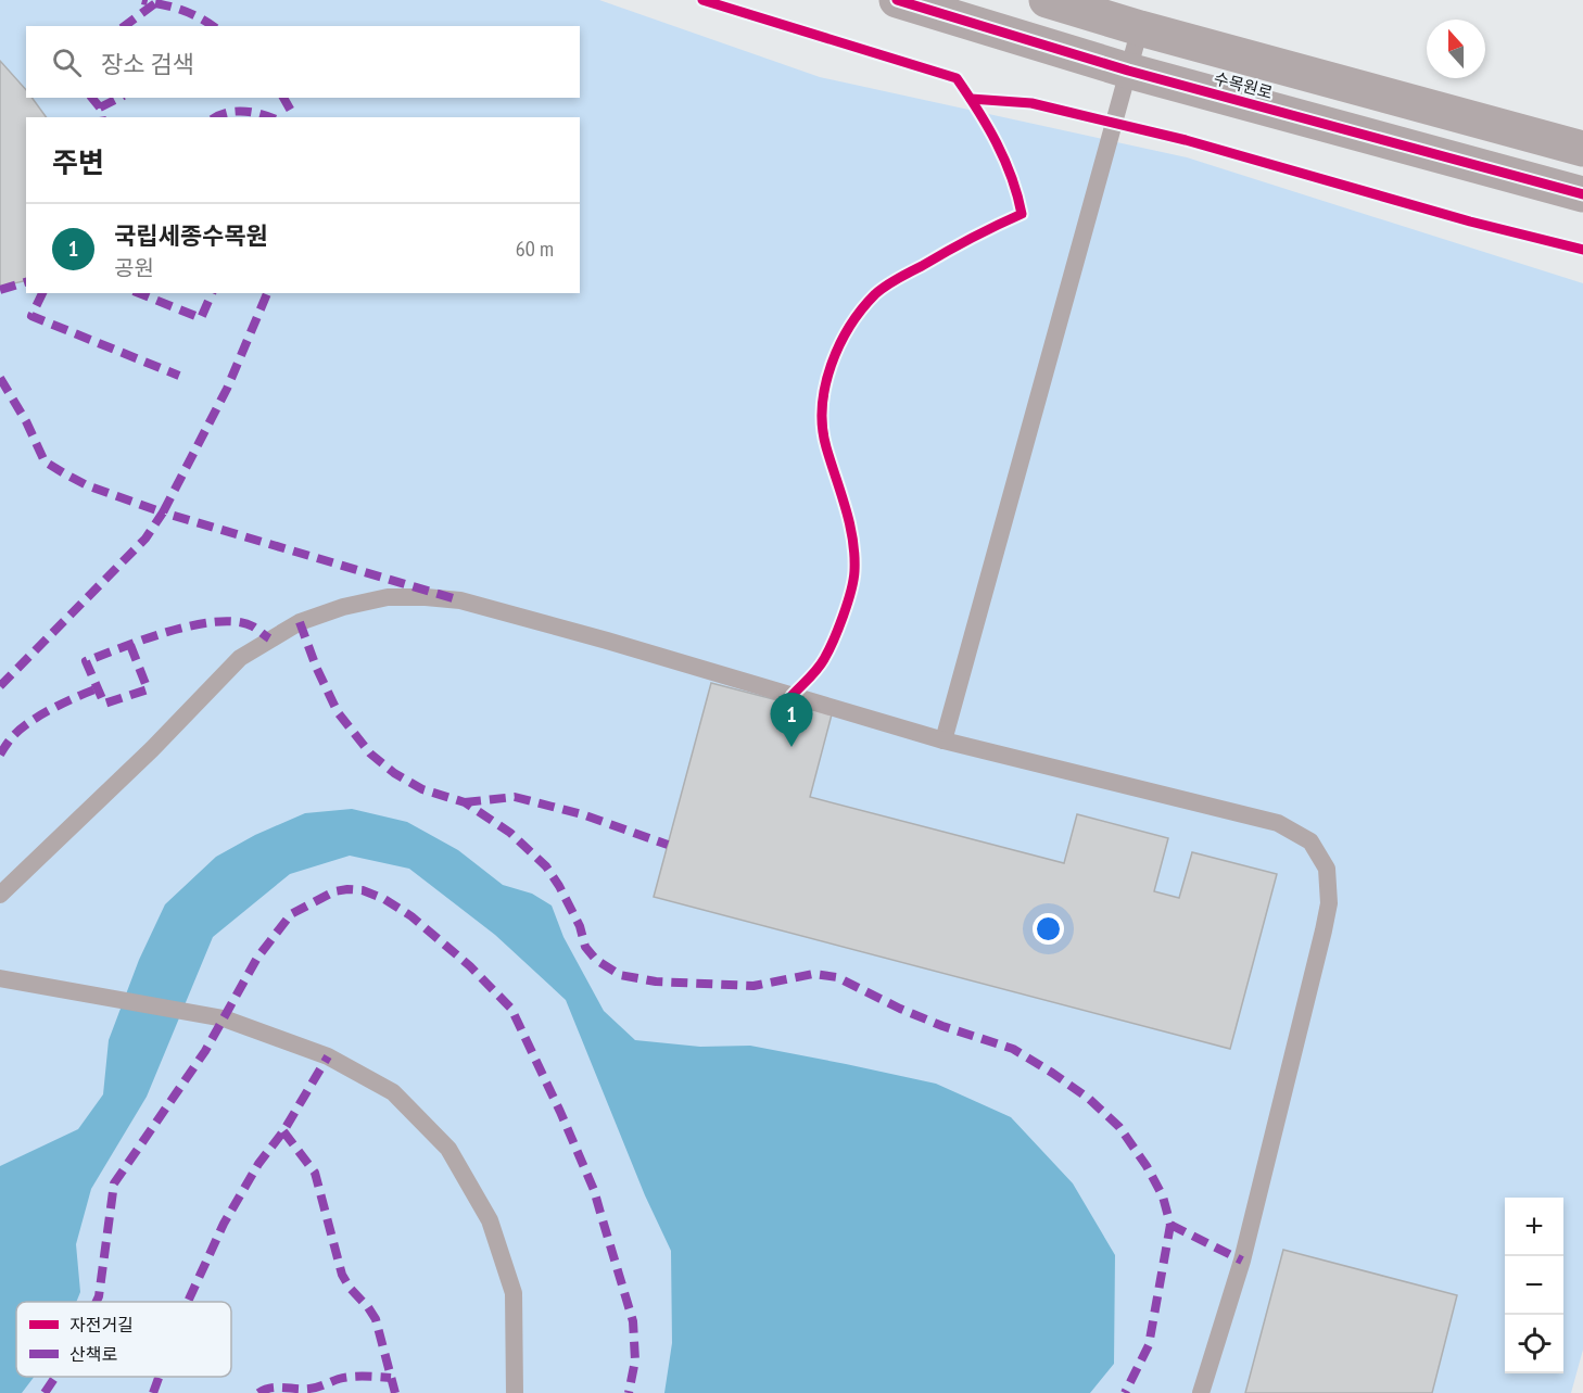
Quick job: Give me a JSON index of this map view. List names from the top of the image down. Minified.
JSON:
{"streets":{"street":["수목원로"]},"legend":["자전거길","산책로"],"north":"top","page":{"search":"장소 검색","heading":"주변","list":[{"mark":"1","name":"국립세종수목원","note":"공원","value":"60 m"}],"pins":"1","map_buttons":["+","−"]}}
